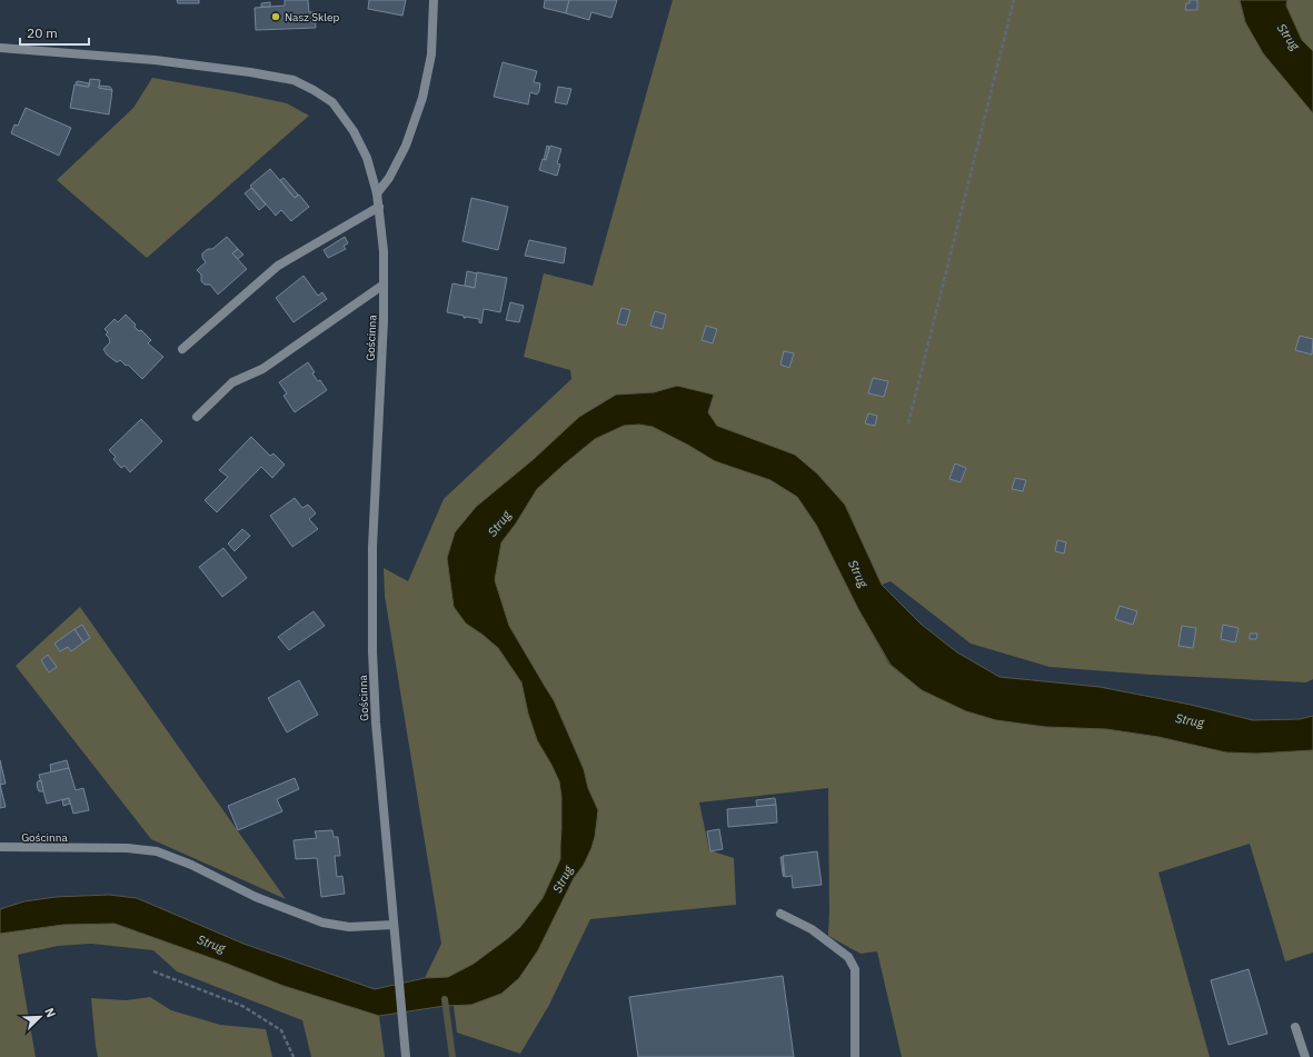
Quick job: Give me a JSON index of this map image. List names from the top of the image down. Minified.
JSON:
{"streets":{"street":["Gościnna"]},"water":["Strug"],"places":["Nasz Sklep"],"scale_bar":"20 m","north":"top right"}
